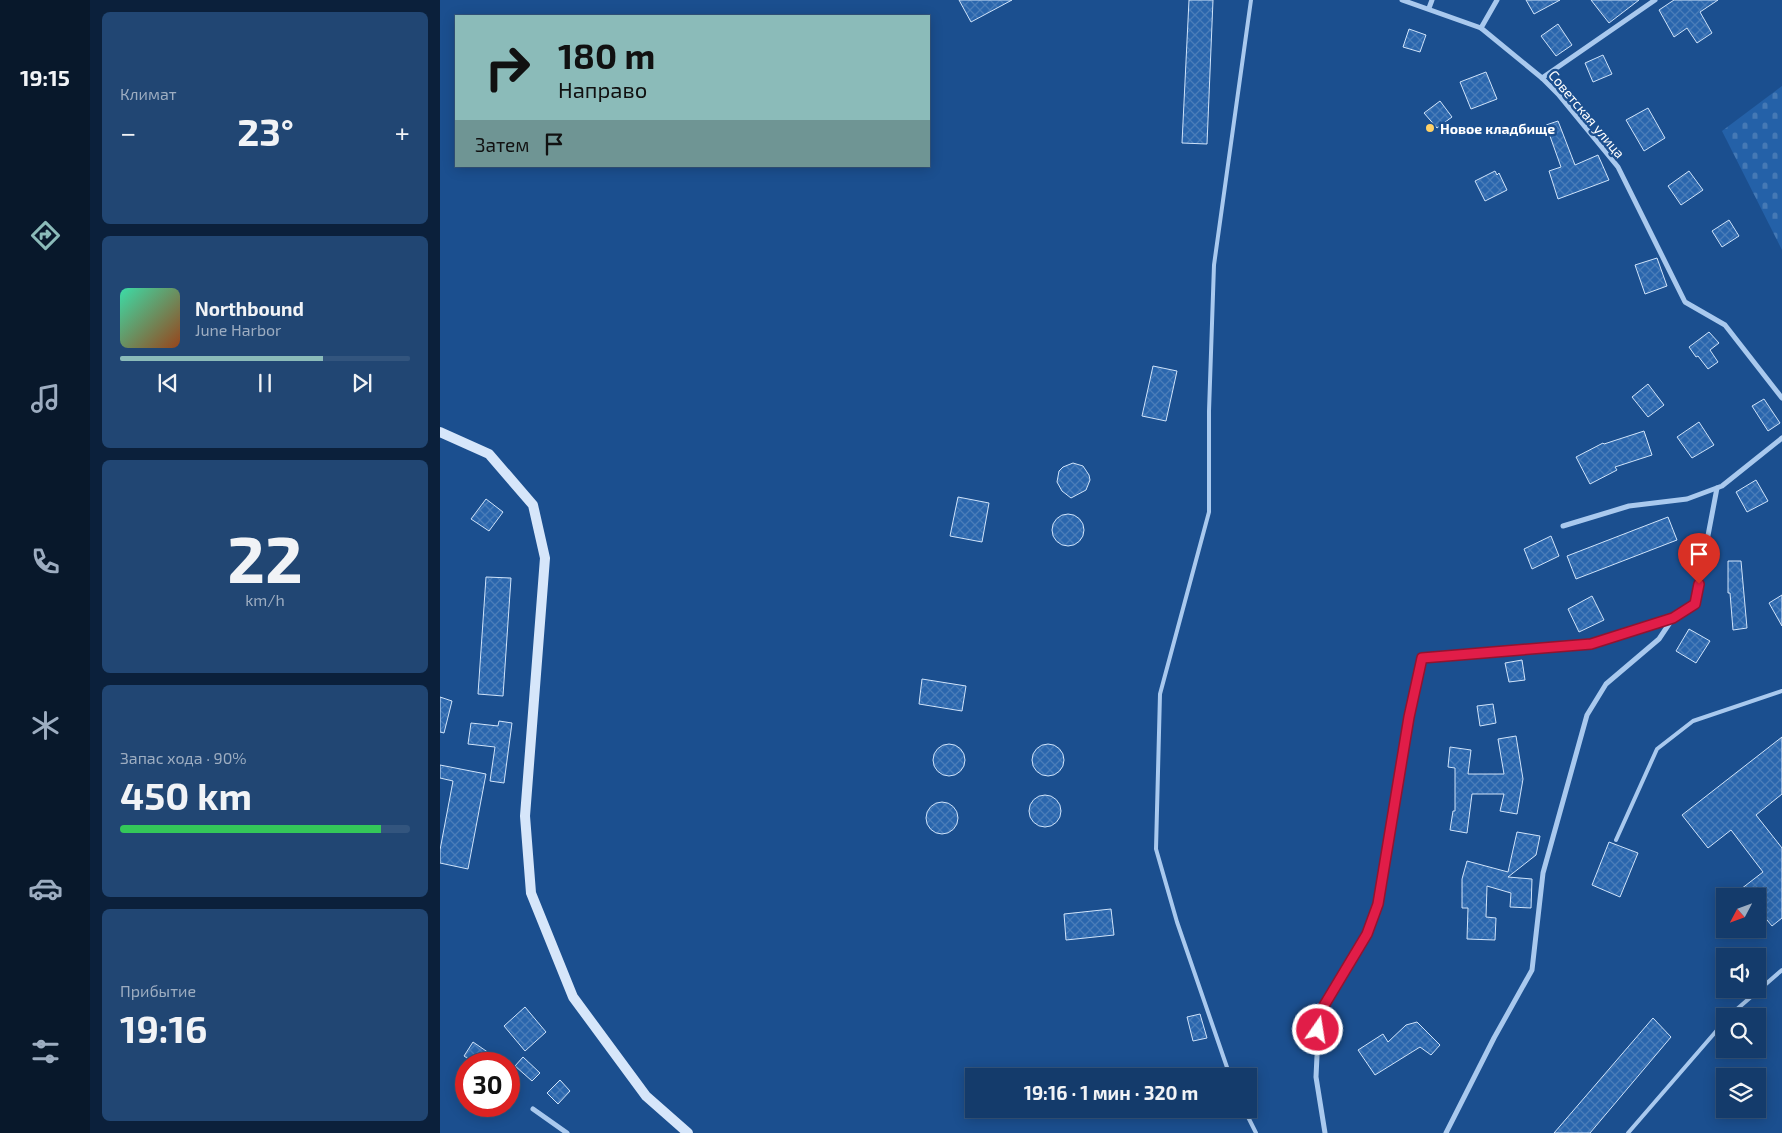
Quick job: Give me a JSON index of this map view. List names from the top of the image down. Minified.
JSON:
{"streets":{"street":["Советская улица"]},"places":["Новое кладбище"],"north":"bottom left","page":{"tabs":"19:15","tile":["Климат",["22","km/h"],["Запас хода · 90%","450 km"],["Прибытие","19:16"]],"turn":["180 m","Направо"],"heat":["−","23°","+"],"then":"Затем","song":["Northbound","June Harbor"],"limit":"30","trip":"19:16 · 1 мин · 320 m"}}
